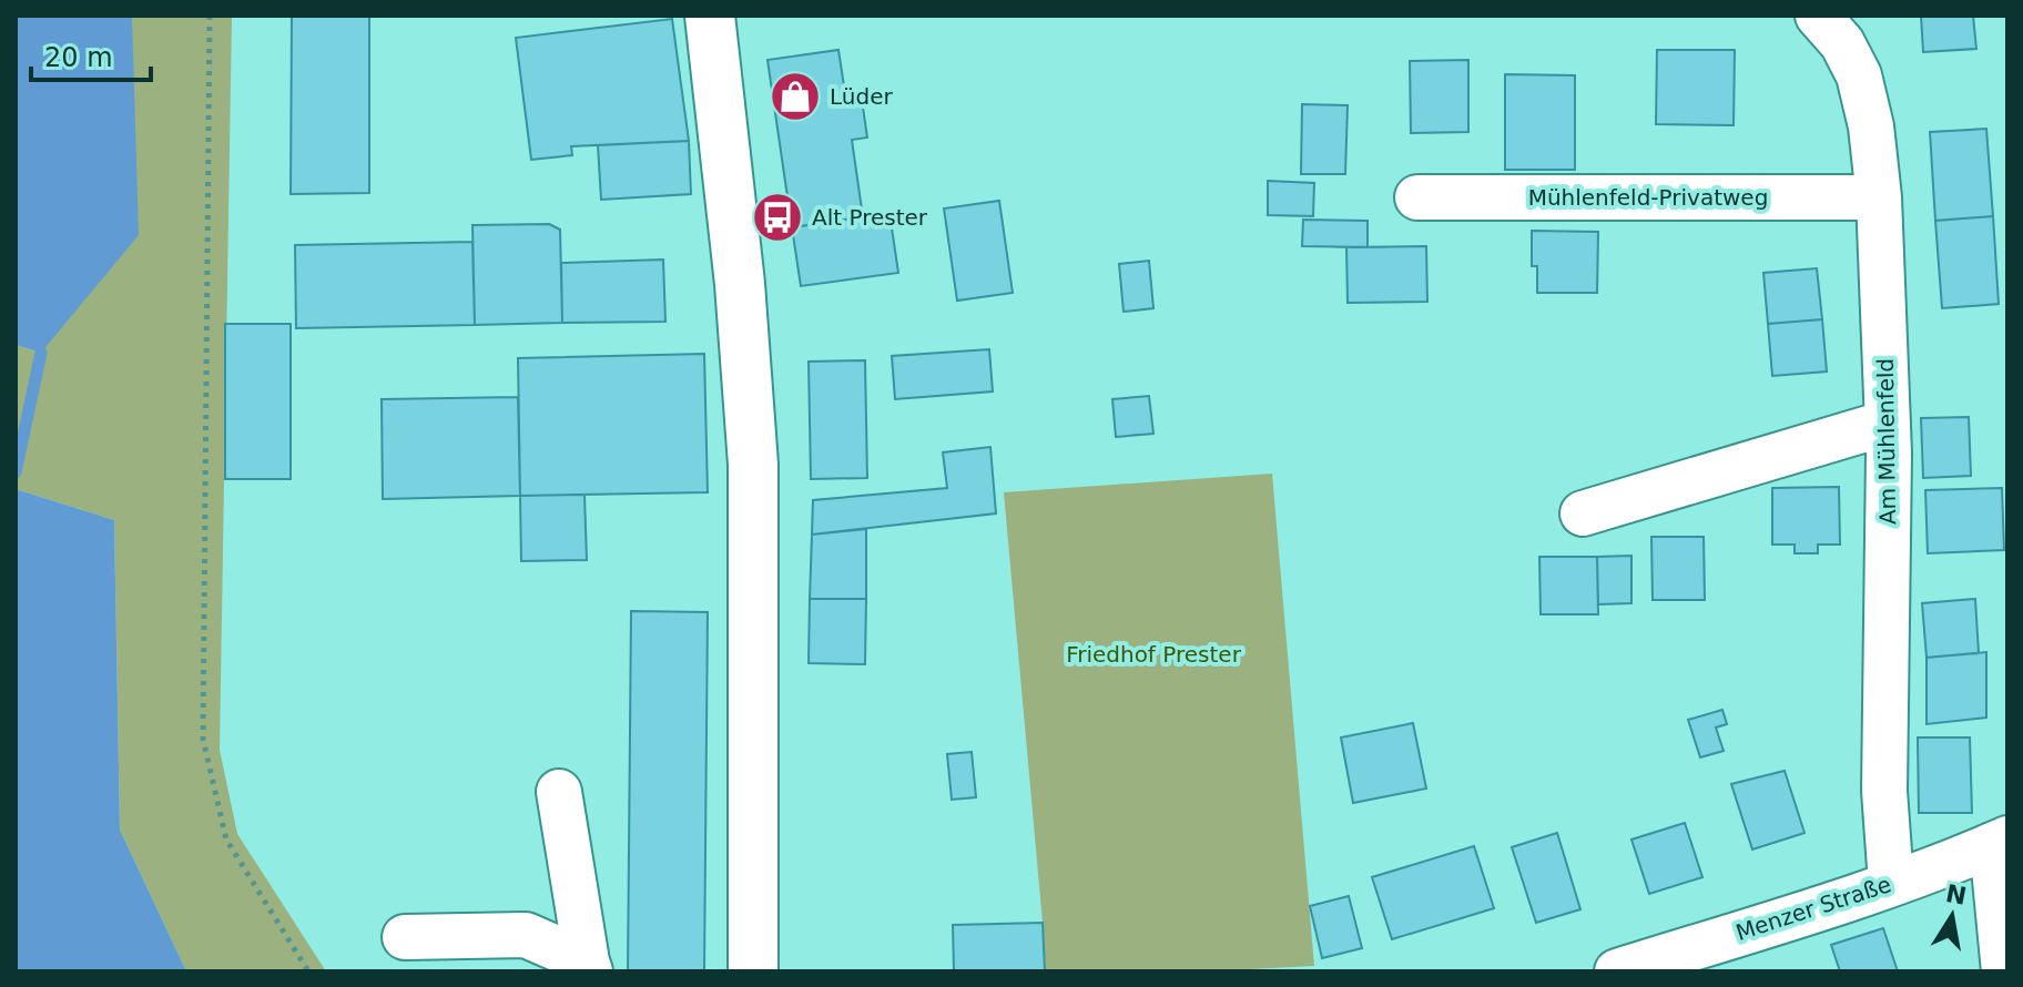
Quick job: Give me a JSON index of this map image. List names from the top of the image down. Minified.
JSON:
{"streets":{"street":["Mühlenfeld-Privatweg","Am Mühlenfeld","Menzer Straße"]},"crossings":[["Mühlenfeld-Privatweg","Am Mühlenfeld"],["Am Mühlenfeld","Menzer Straße"]],"parks":["Friedhof Prester"],"places":{"shop":["Lüder"],"bus stop":["Alt Prester"]},"scale_bar":"20 m","north":"top"}
